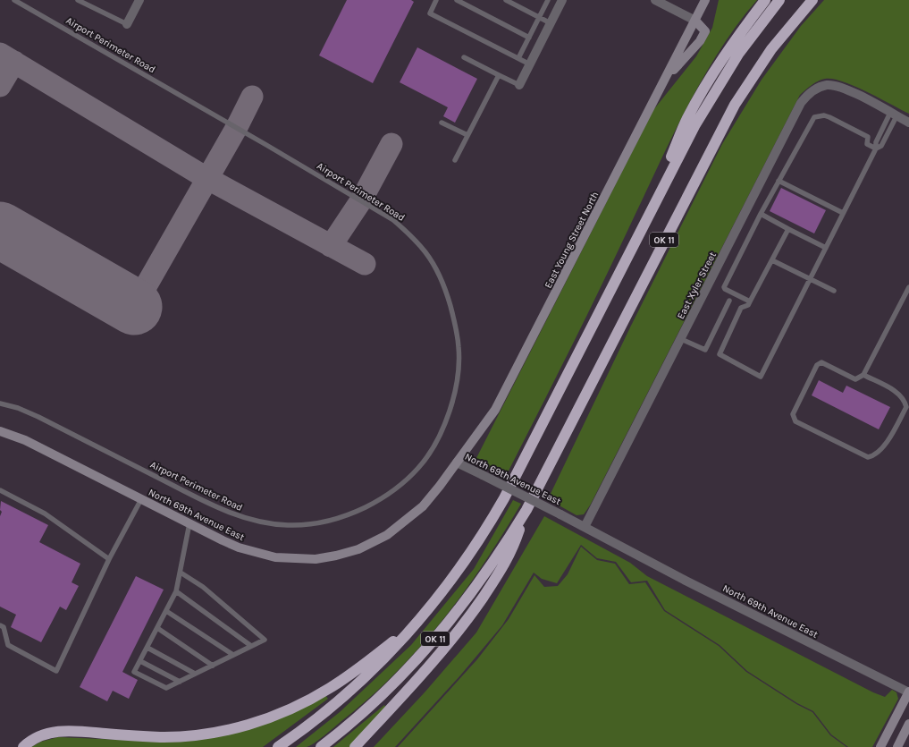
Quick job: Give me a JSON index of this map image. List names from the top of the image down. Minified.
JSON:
{"streets":{"highway":["OK 11"],"street":["East Young Street North","East Xyler Street","North 69th Avenue East"],"lane":["Airport Perimeter Road"]},"crossings":[["East Young Street North","North 69th Avenue East"],["East Xyler Street","North 69th Avenue East"]]}
